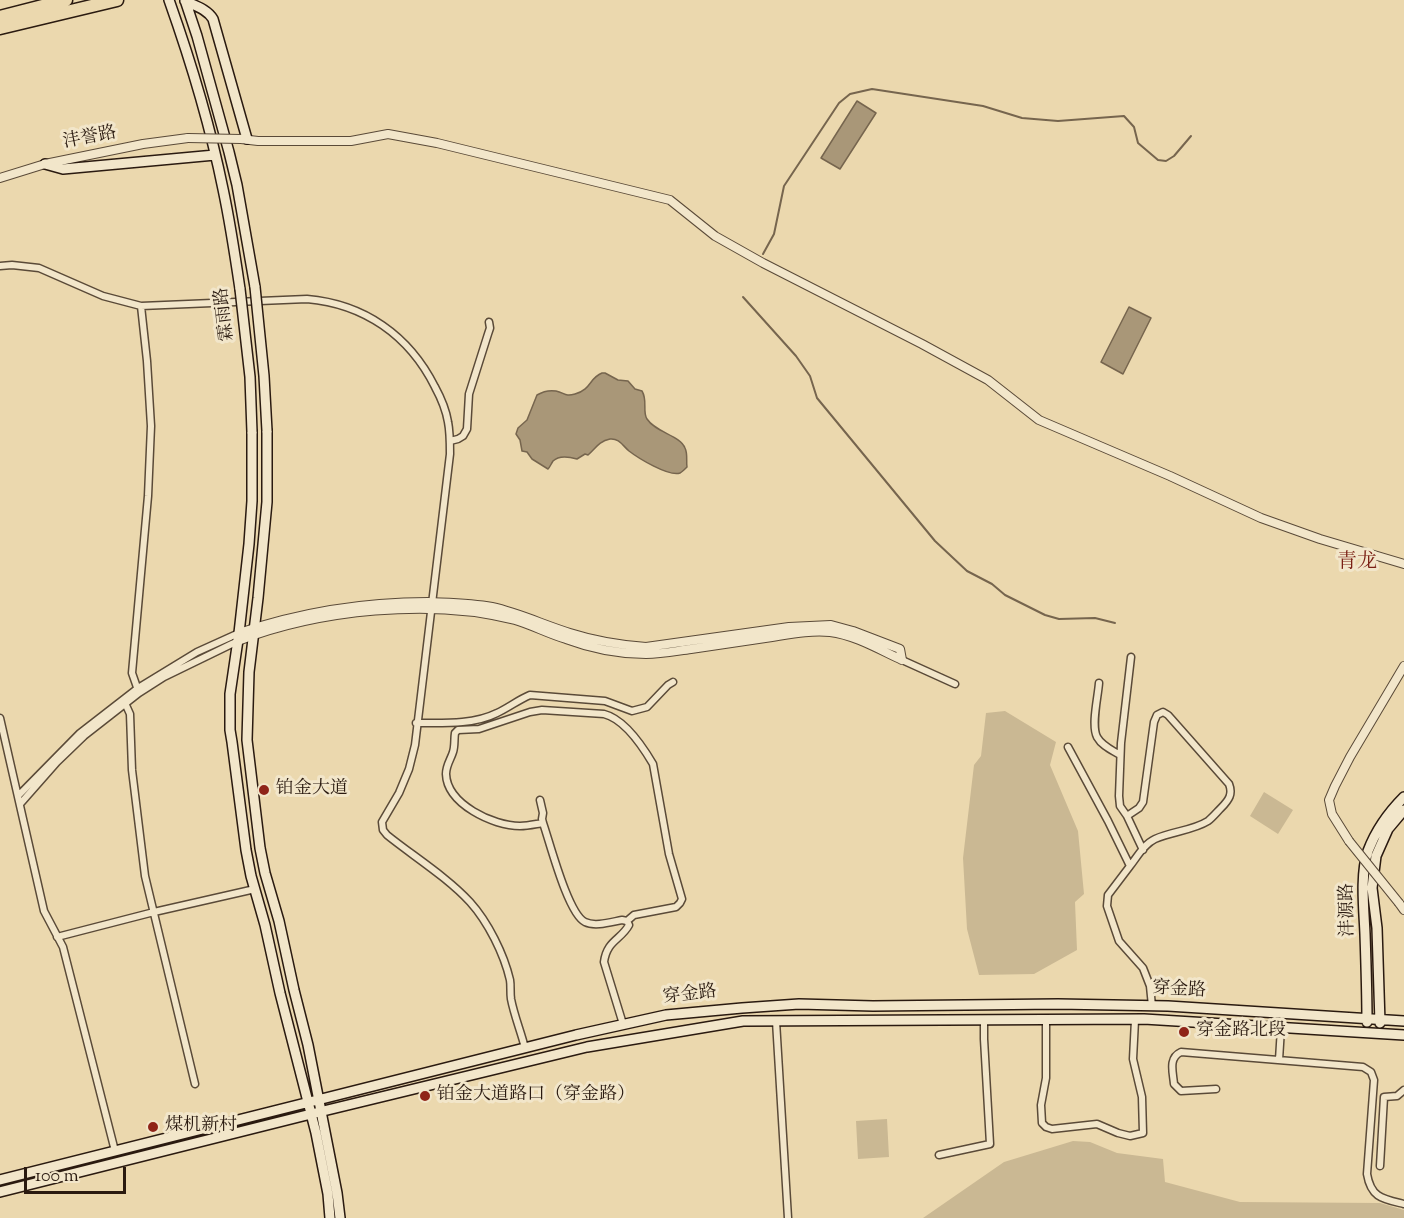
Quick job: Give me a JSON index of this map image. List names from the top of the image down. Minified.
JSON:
{"streets":{"main road":["霖雨路","沣源路","穿金路"],"street":["沣誉路"]},"crossings":[["沣源路","穿金路"]],"districts":["青龙"],"places":["铂金大道","穿金路北段","铂金大道路口（穿金路）","煤机新村"],"scale_bar":"100 m"}
